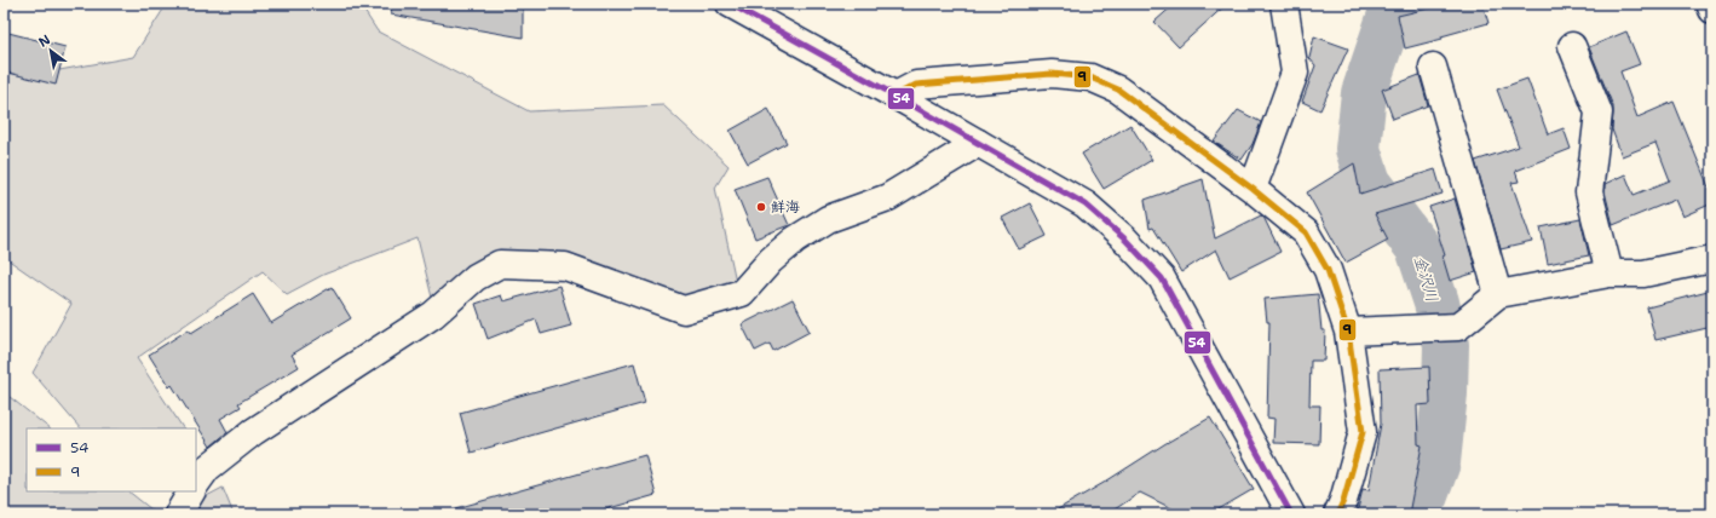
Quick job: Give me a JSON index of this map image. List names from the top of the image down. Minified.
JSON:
{"water":["金沢川"],"places":["鮮海"],"lines":["transit line 54","transit line 9"],"legend":["54","9"],"north":"top left"}
